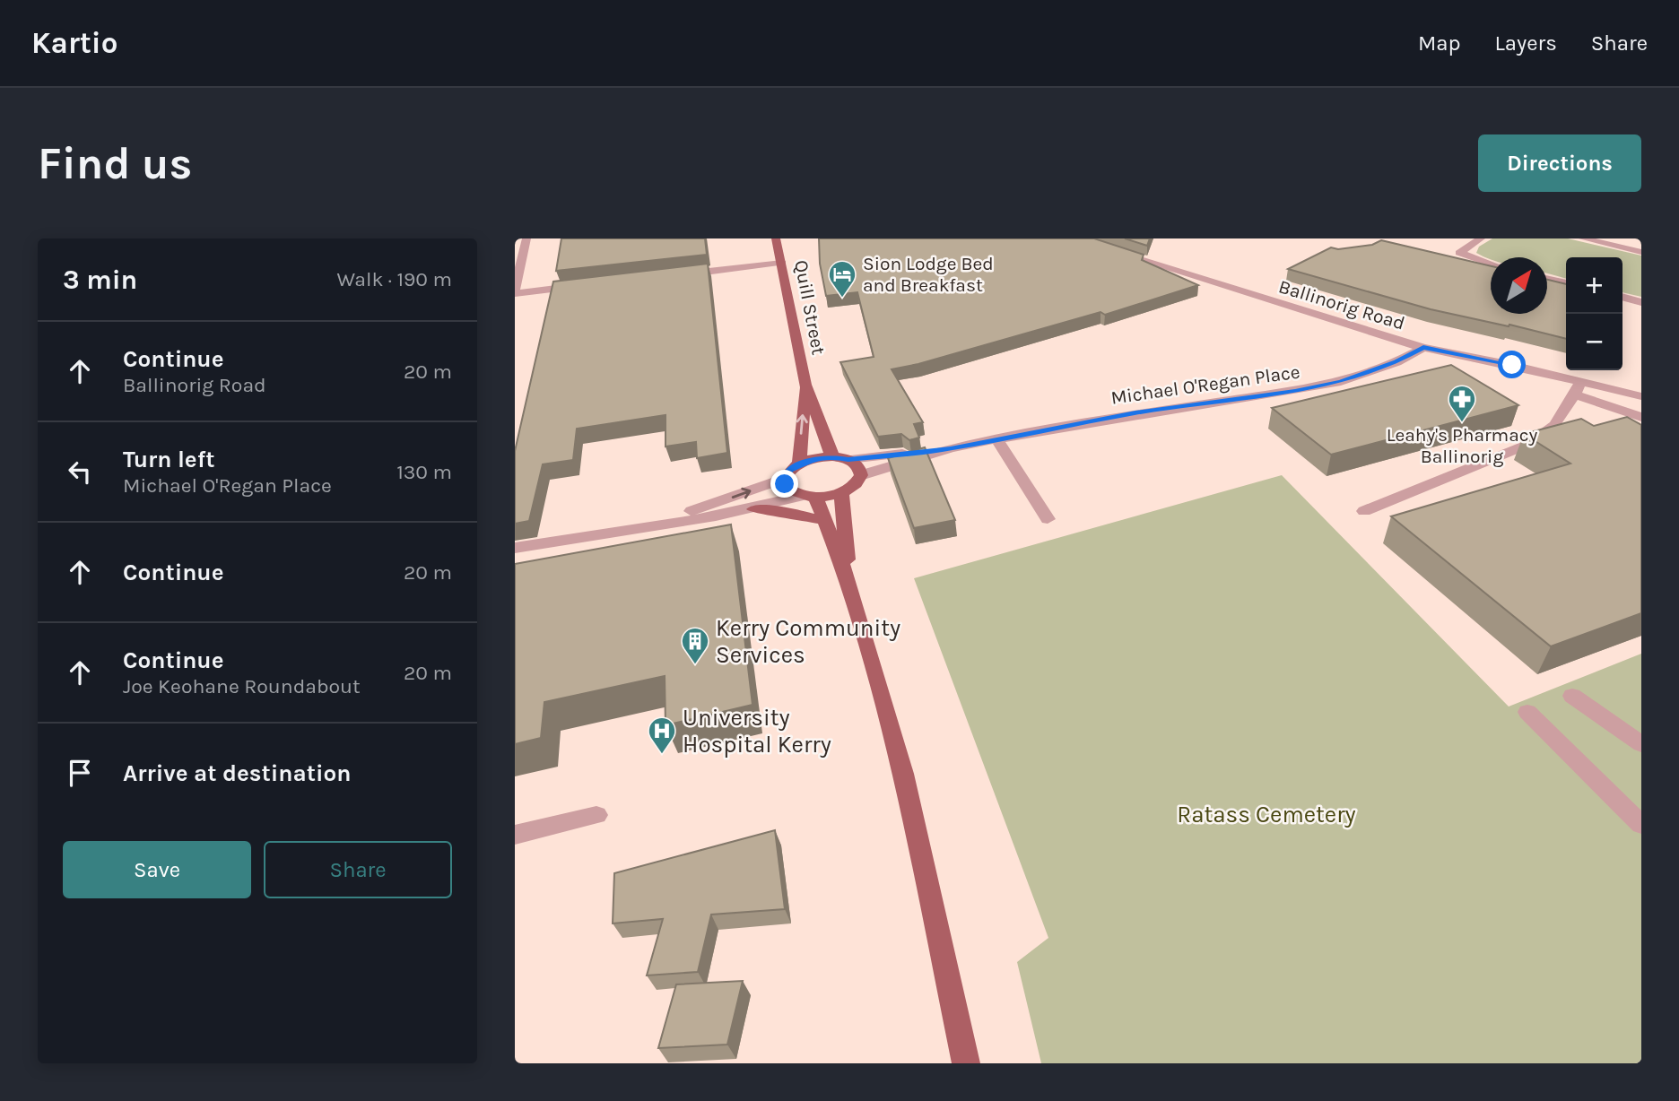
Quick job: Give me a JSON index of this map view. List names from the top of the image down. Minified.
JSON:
{"streets":{"main road":["Quill Street"],"street":["Ballinorig Road","Michael O'Regan Place"]},"crossings":[["Ballinorig Road","Michael O'Regan Place"]],"parks":["Ratass Cemetery"],"places":{"hotel":["Sion Lodge Bed and Breakfast"],"pharmacy":["Leahy's Pharmacy Ballinorig"],"building":["Kerry Community Services"],"hospital":["University Hospital Kerry"]},"north":"top right","page":{"header":"Kartio","nav":["Map","Layers","Share"],"buttons":["Directions",["Save","Share"]],"title":"Find us","heading":["3 min","Walk · 190 m"],"map_buttons":["+","−"],"list":[["Continue","Ballinorig Road","20 m"],["Turn left","Michael O'Regan Place","130 m"],["Continue","20 m"],["Continue","Joe Keohane Roundabout","20 m"],"Arrive at destination"]}}
